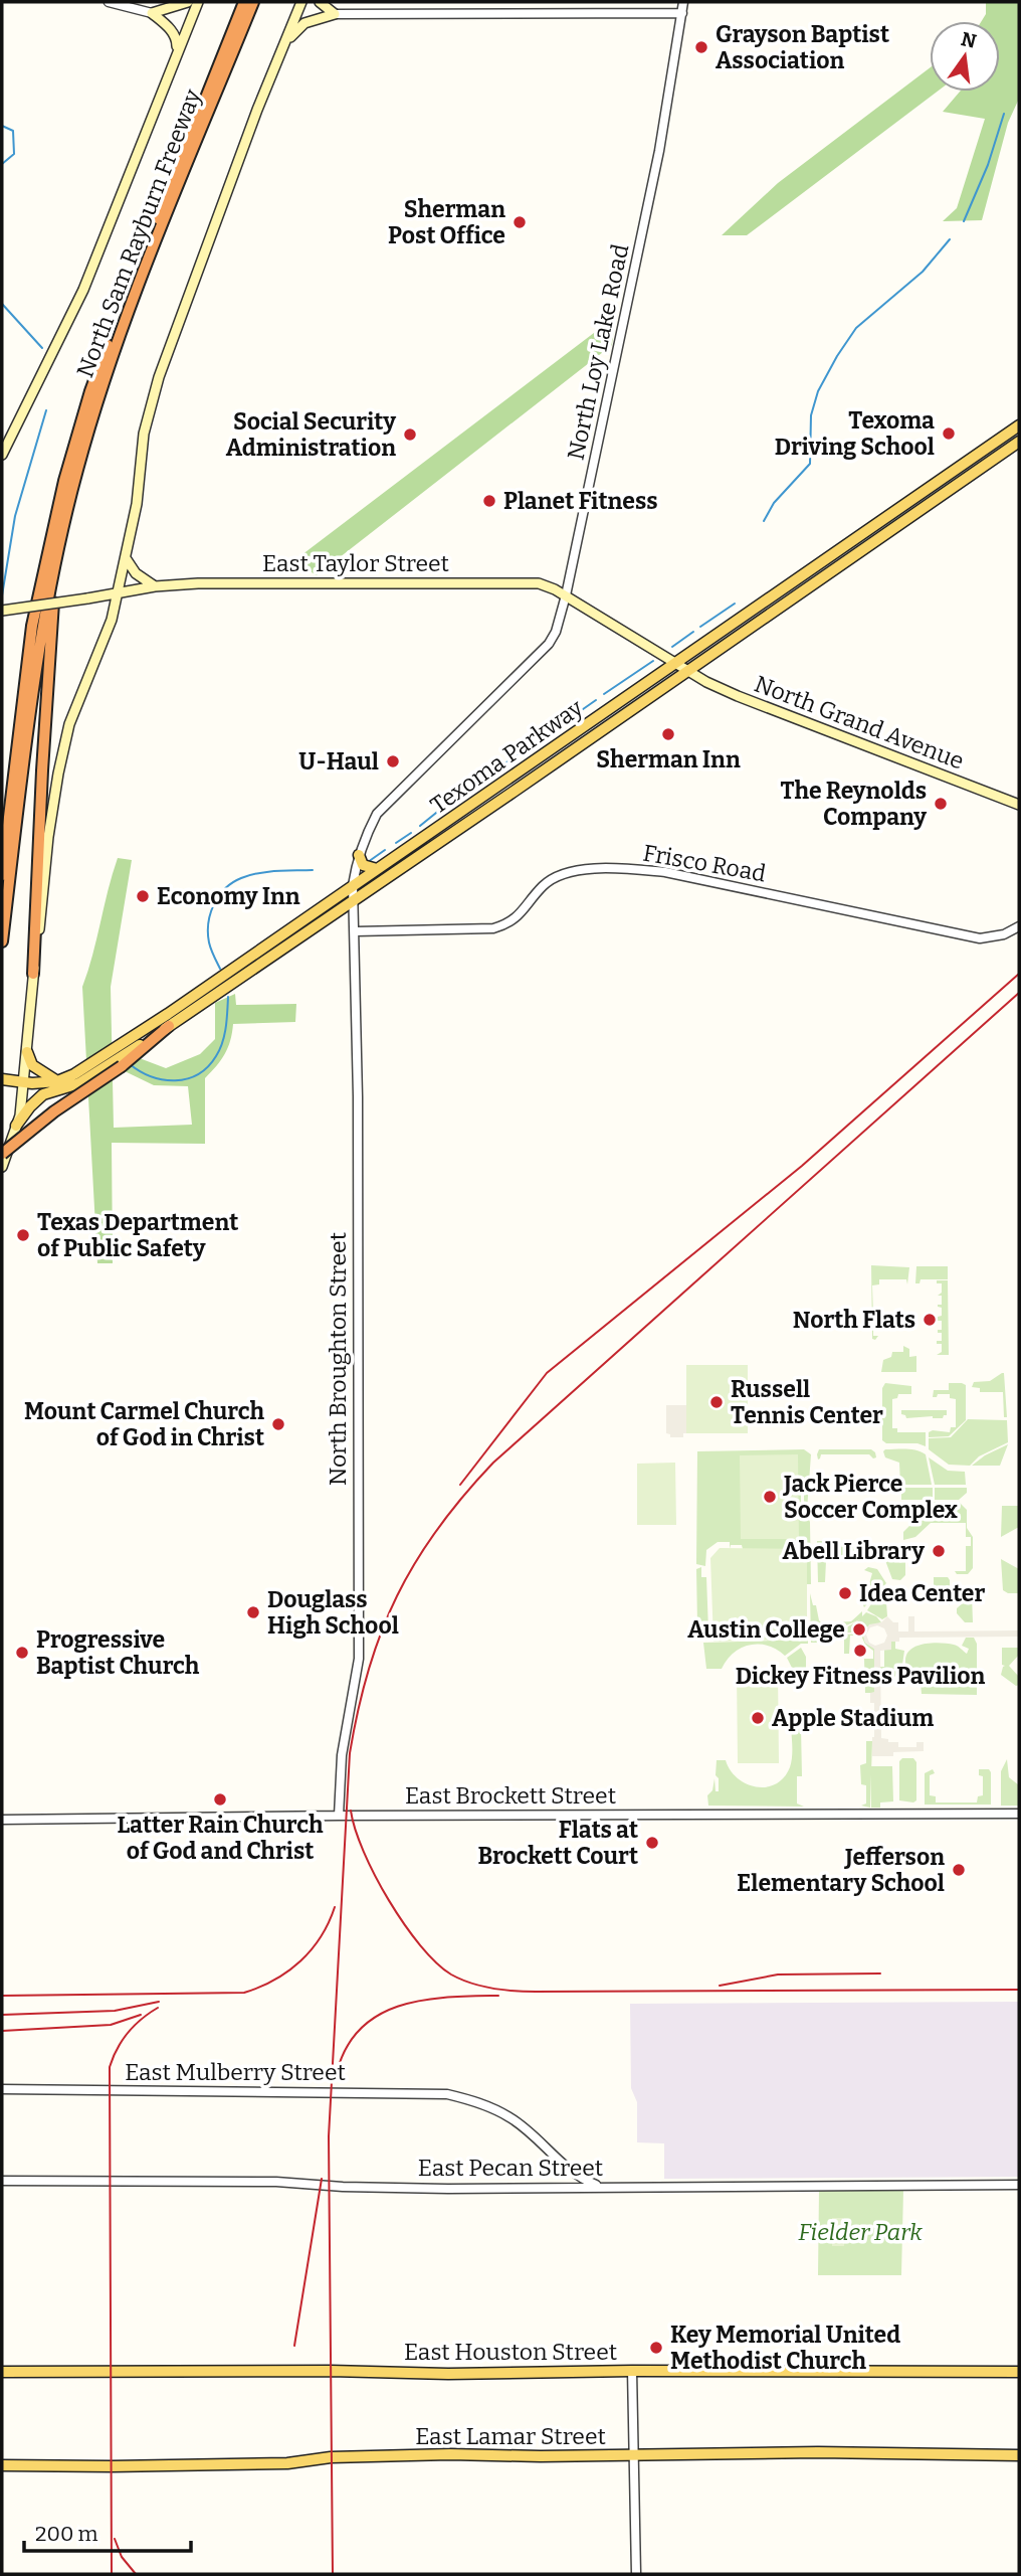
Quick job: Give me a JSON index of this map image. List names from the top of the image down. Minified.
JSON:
{"streets":{"highway":["North Sam Rayburn Freeway"],"main road":["East Taylor Street","North Grand Avenue","Texoma Parkway","East Houston Street","East Lamar Street"],"street":["North Loy Lake Road","Frisco Road","North Broughton Street","East Brockett Street","East Mulberry Street","East Pecan Street"]},"crossings":[["North Loy Lake Road","East Taylor Street"],["North Loy Lake Road","Texoma Parkway"],["North Loy Lake Road","North Broughton Street"],["East Taylor Street","North Grand Avenue"],["East Taylor Street","Texoma Parkway"],["North Grand Avenue","Texoma Parkway"],["Texoma Parkway","North Broughton Street"],["Frisco Road","North Broughton Street"],["North Broughton Street","East Brockett Street"],["East Mulberry Street","East Pecan Street"]],"parks":["Fielder Park"],"places":["Grayson Baptist Association","Sherman Post Office","Texoma Driving School","Social Security Administration","Planet Fitness","Sherman Inn","U-Haul","The Reynolds Company","Economy Inn","Texas Department of Public Safety","North Flats","Russell Tennis Center","Mount Carmel Church of God in Christ","Jack Pierce Soccer Complex","Abell Library","Idea Center","Douglass High School","Austin College","Dickey Fitness Pavilion","Progressive Baptist Church","Apple Stadium","Latter Rain Church of God and Christ","Flats at Brockett Court","Jefferson Elementary School","Key Memorial United Methodist Church"],"scale_bar":"200 m","north":"top"}
